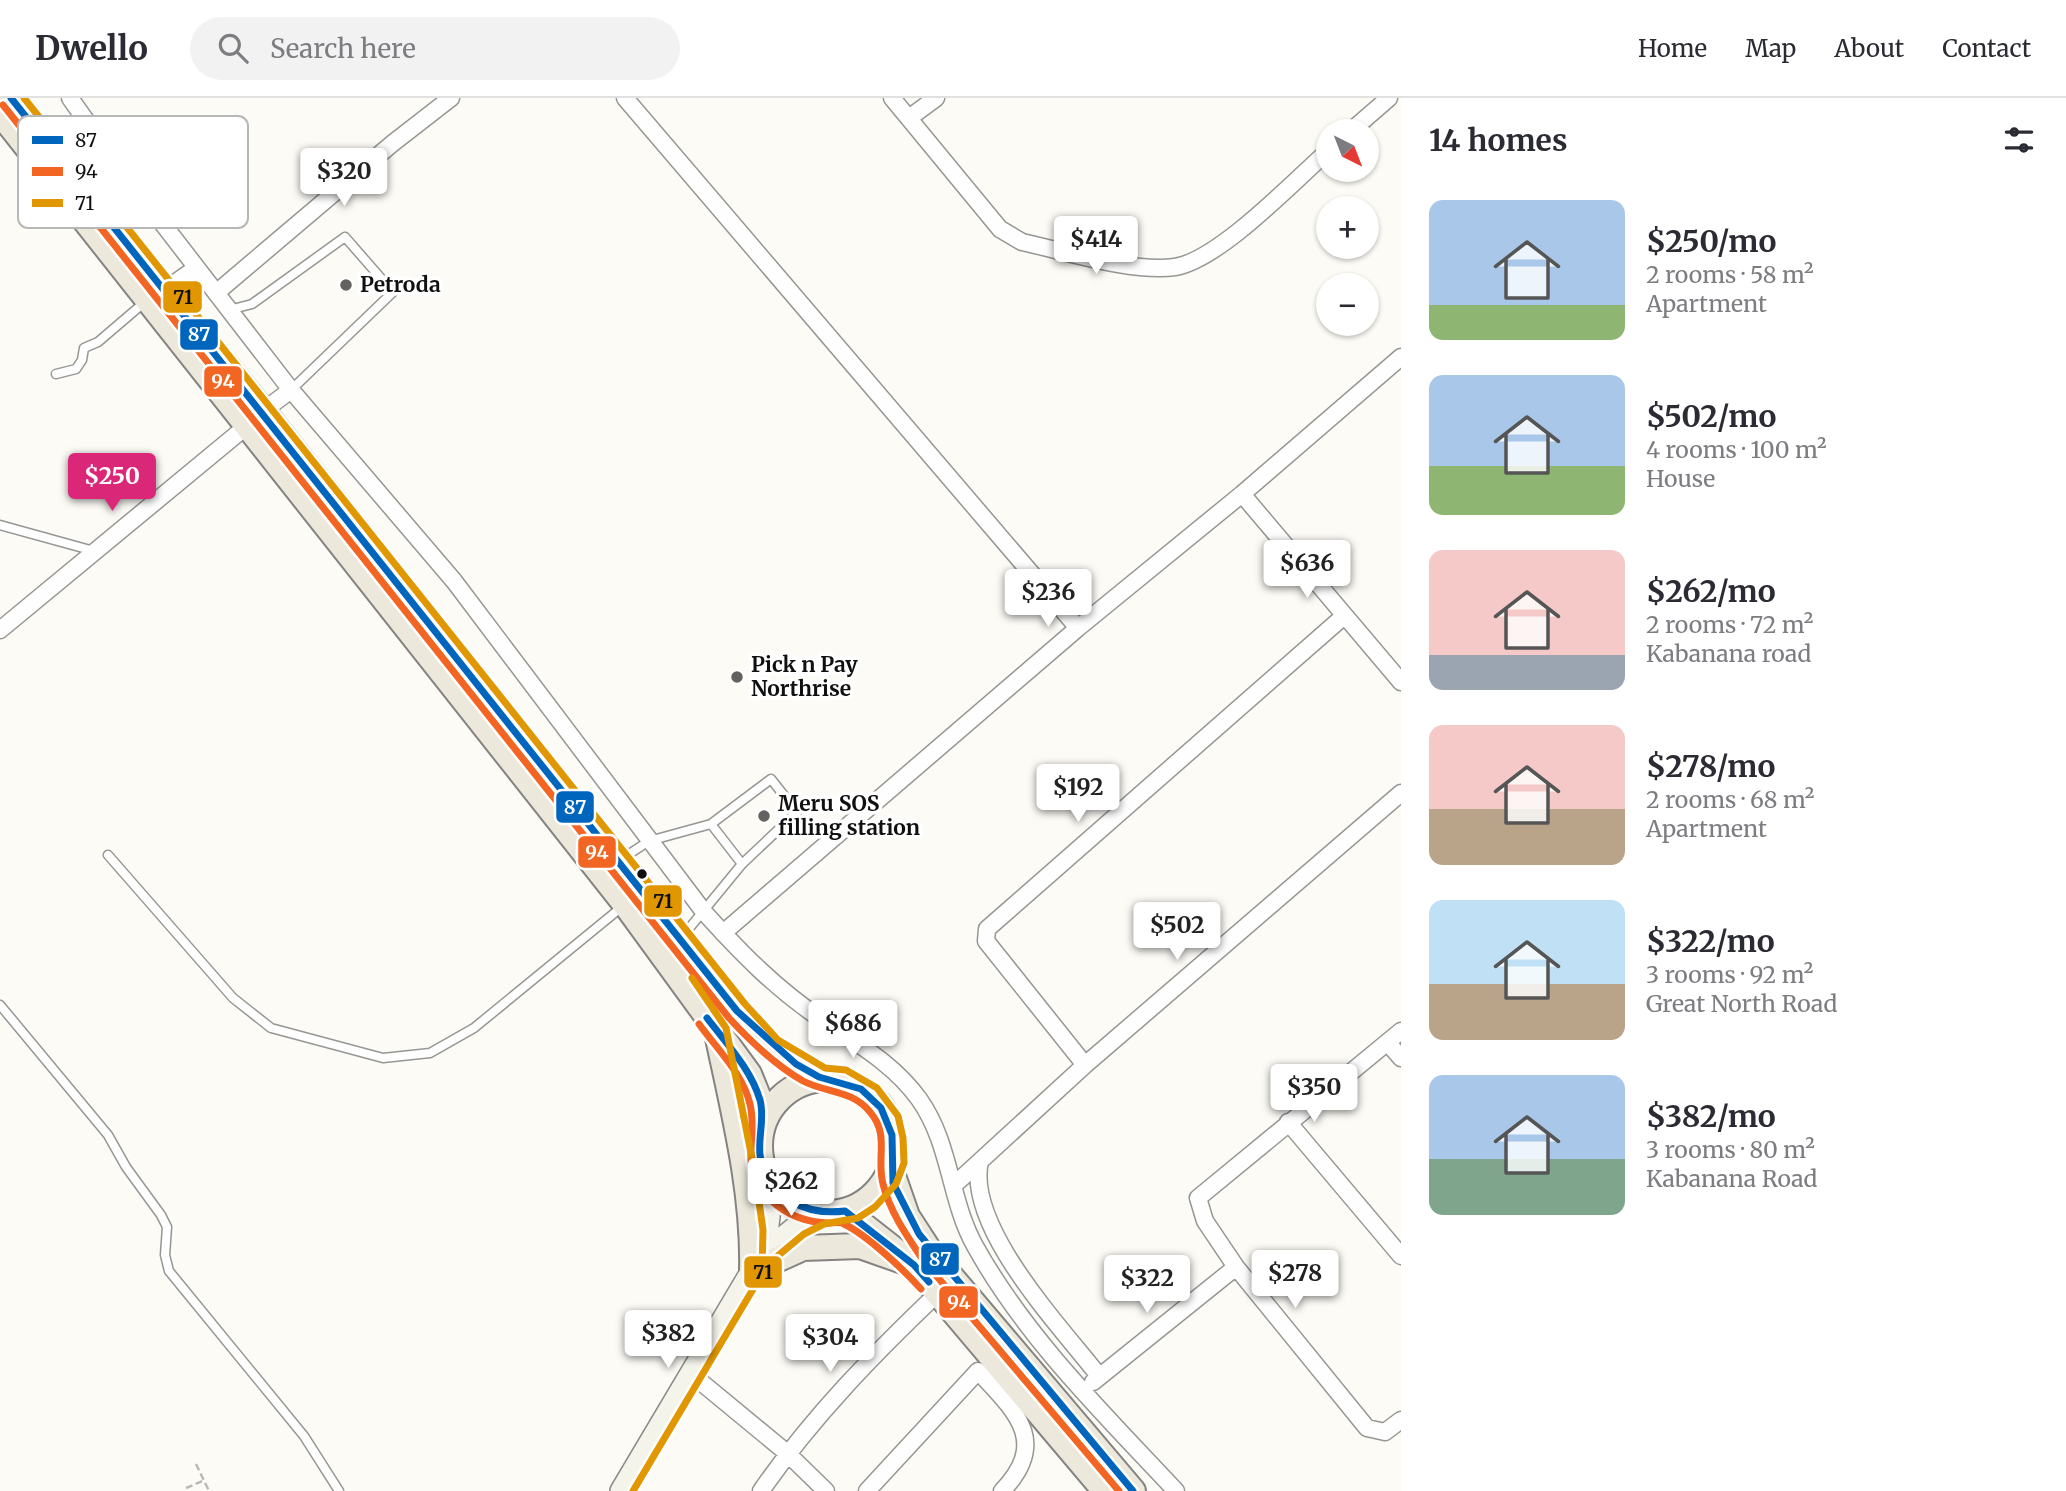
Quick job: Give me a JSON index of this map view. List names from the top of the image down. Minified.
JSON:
{"places":["Petroda","Pick n Pay Northrise","Meru SOS filling station"],"lines":["transit line 87","transit line 71","transit line 94"],"legend":["87","94","71"],"north":"bottom right","page":{"header":"Dwello","search":"Search here","nav":["Home","Map","About","Contact"],"heading":"14 homes","map_buttons":["+","−"],"price":["$320","$414","$250","$636","$236","$192","$502","$686","$350","$262","$278","$322","$382","$304"],"list":[{"name":"$250/mo","note":"2 rooms · 58 m² · Apartment"},{"name":"$502/mo","note":"4 rooms · 100 m² · House"},{"name":"$262/mo","note":"2 rooms · 72 m² · Kabanana road"},{"name":"$278/mo","note":"2 rooms · 68 m² · Apartment"},{"name":"$322/mo","note":"3 rooms · 92 m² · Great North Road"},{"name":"$382/mo","note":"3 rooms · 80 m² · Kabanana Road"}]}}
